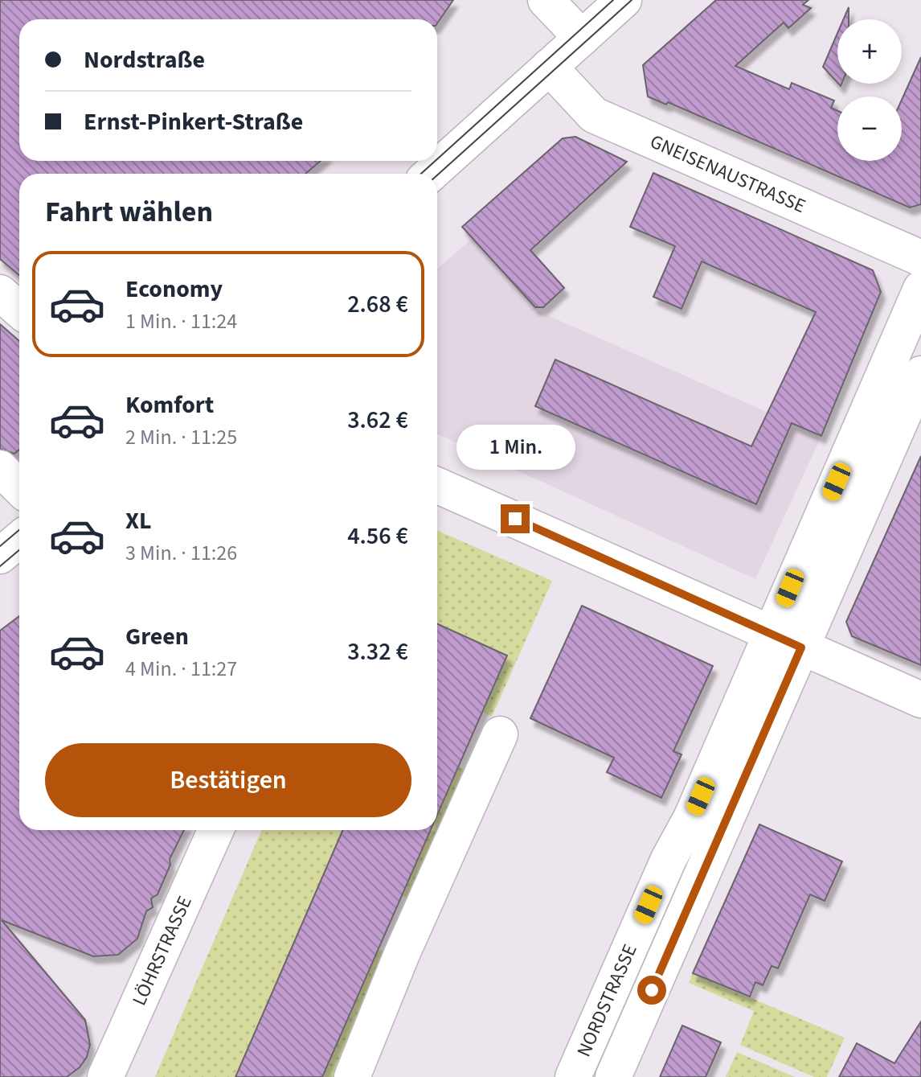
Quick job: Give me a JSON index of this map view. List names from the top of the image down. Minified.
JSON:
{"streets":{"street":["GNEISENAUSTRASSE","LÖHRSTRASSE","NORDSTRASSE"]},"page":{"map_buttons":["+","−"],"banner":["Nordstraße","Ernst-Pinkert-Straße"],"heading":"Fahrt wählen","list":[{"name":"Economy","note":"1 Min. · 11:24","value":"2.68 €"},{"name":"Komfort","note":"2 Min. · 11:25","value":"3.62 €"},{"name":"XL","note":"3 Min. · 11:26","value":"4.56 €"},{"name":"Green","note":"4 Min. · 11:27","value":"3.32 €"}],"bubble":"1 Min.","buttons":"Bestätigen"}}
